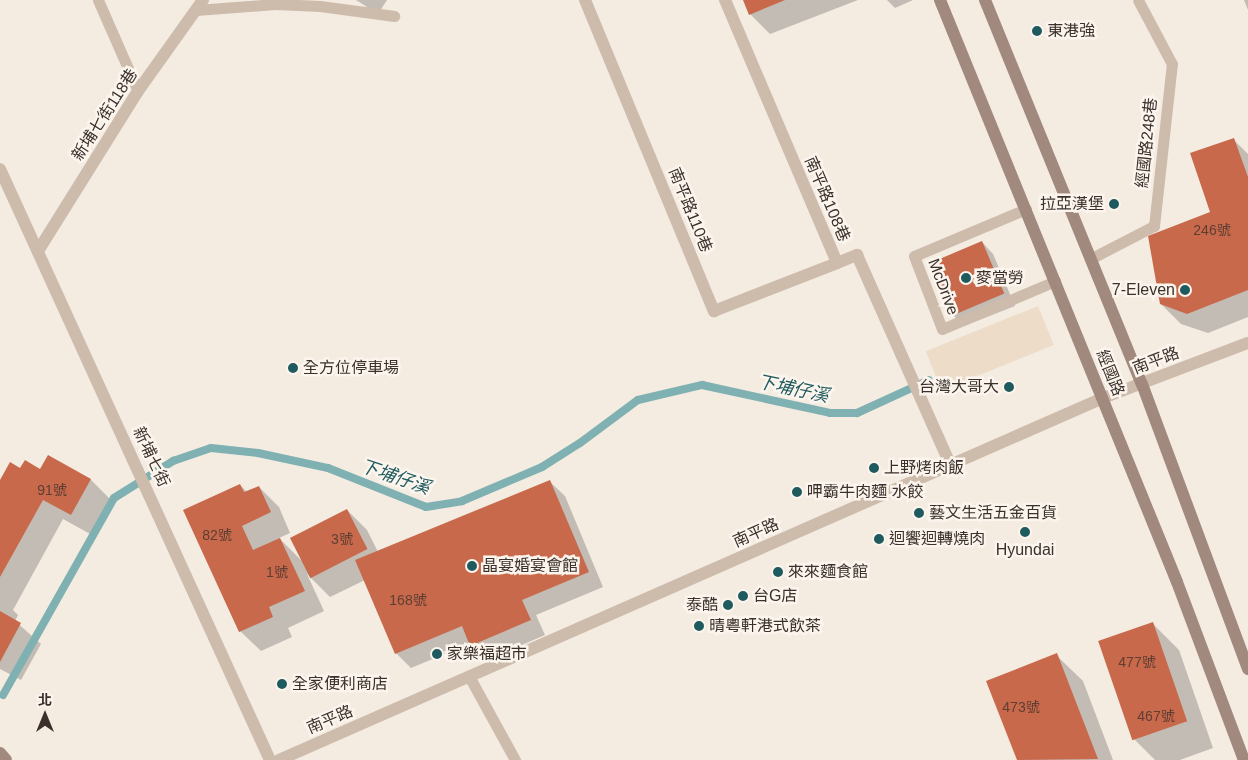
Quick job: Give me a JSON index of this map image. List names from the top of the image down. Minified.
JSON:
{"streets":{"street":["新埔七街118巷","南平路108巷","南平路110巷","南平路","經國路","新埔七街"],"lane":["經國路248巷","McDrive"]},"crossings":[["新埔七街118巷","新埔七街"],["經國路248巷","經國路"],["南平路108巷","南平路110巷"],["南平路108巷","南平路"],["McDrive","經國路"],["南平路","經國路"]],"water":["下埔仔溪"],"places":["東港強","拉亞漢堡","麥當勞","7-Eleven","全方位停車場","台灣大哥大","上野烤肉飯","呷霸牛肉麵 水餃","藝文生活五金百貨","Hyundai","迴饗迴轉燒肉","晶宴婚宴會館","來來麵食館","台G店","泰酷","晴粵軒港式飲茶","家樂福超市","全家便利商店"],"house_numbers":["246號","91號","82號","3號","1號","168號","477號","473號","467號"],"north":"top"}
